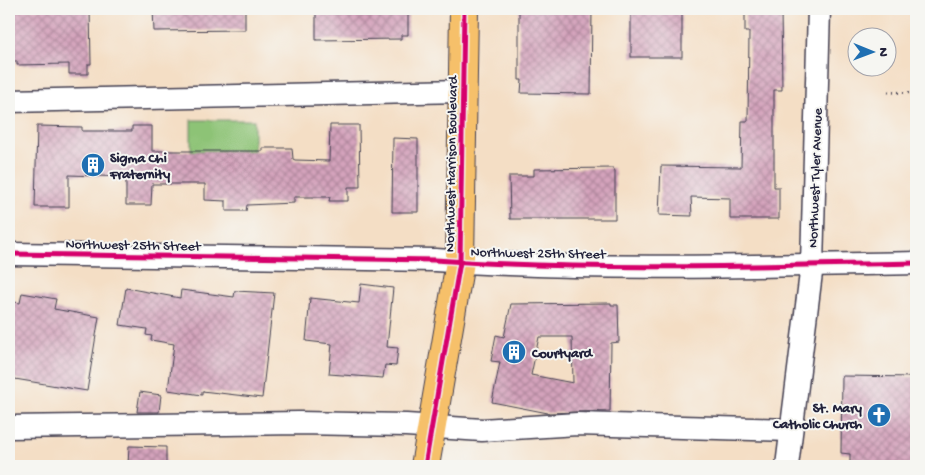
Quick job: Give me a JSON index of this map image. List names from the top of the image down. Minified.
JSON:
{"streets":{"main road":["Northwest Harrison Boulevard"],"street":["Northwest Tyler Avenue","Northwest 25th Street"]},"crossings":[["Northwest Harrison Boulevard","Northwest 25th Street"],["Northwest Tyler Avenue","Northwest 25th Street"]],"places":{"building":["Sigma Chi Fraternity","Courtyard"],"church":["St. Mary Catholic Church"]},"north":"right"}
